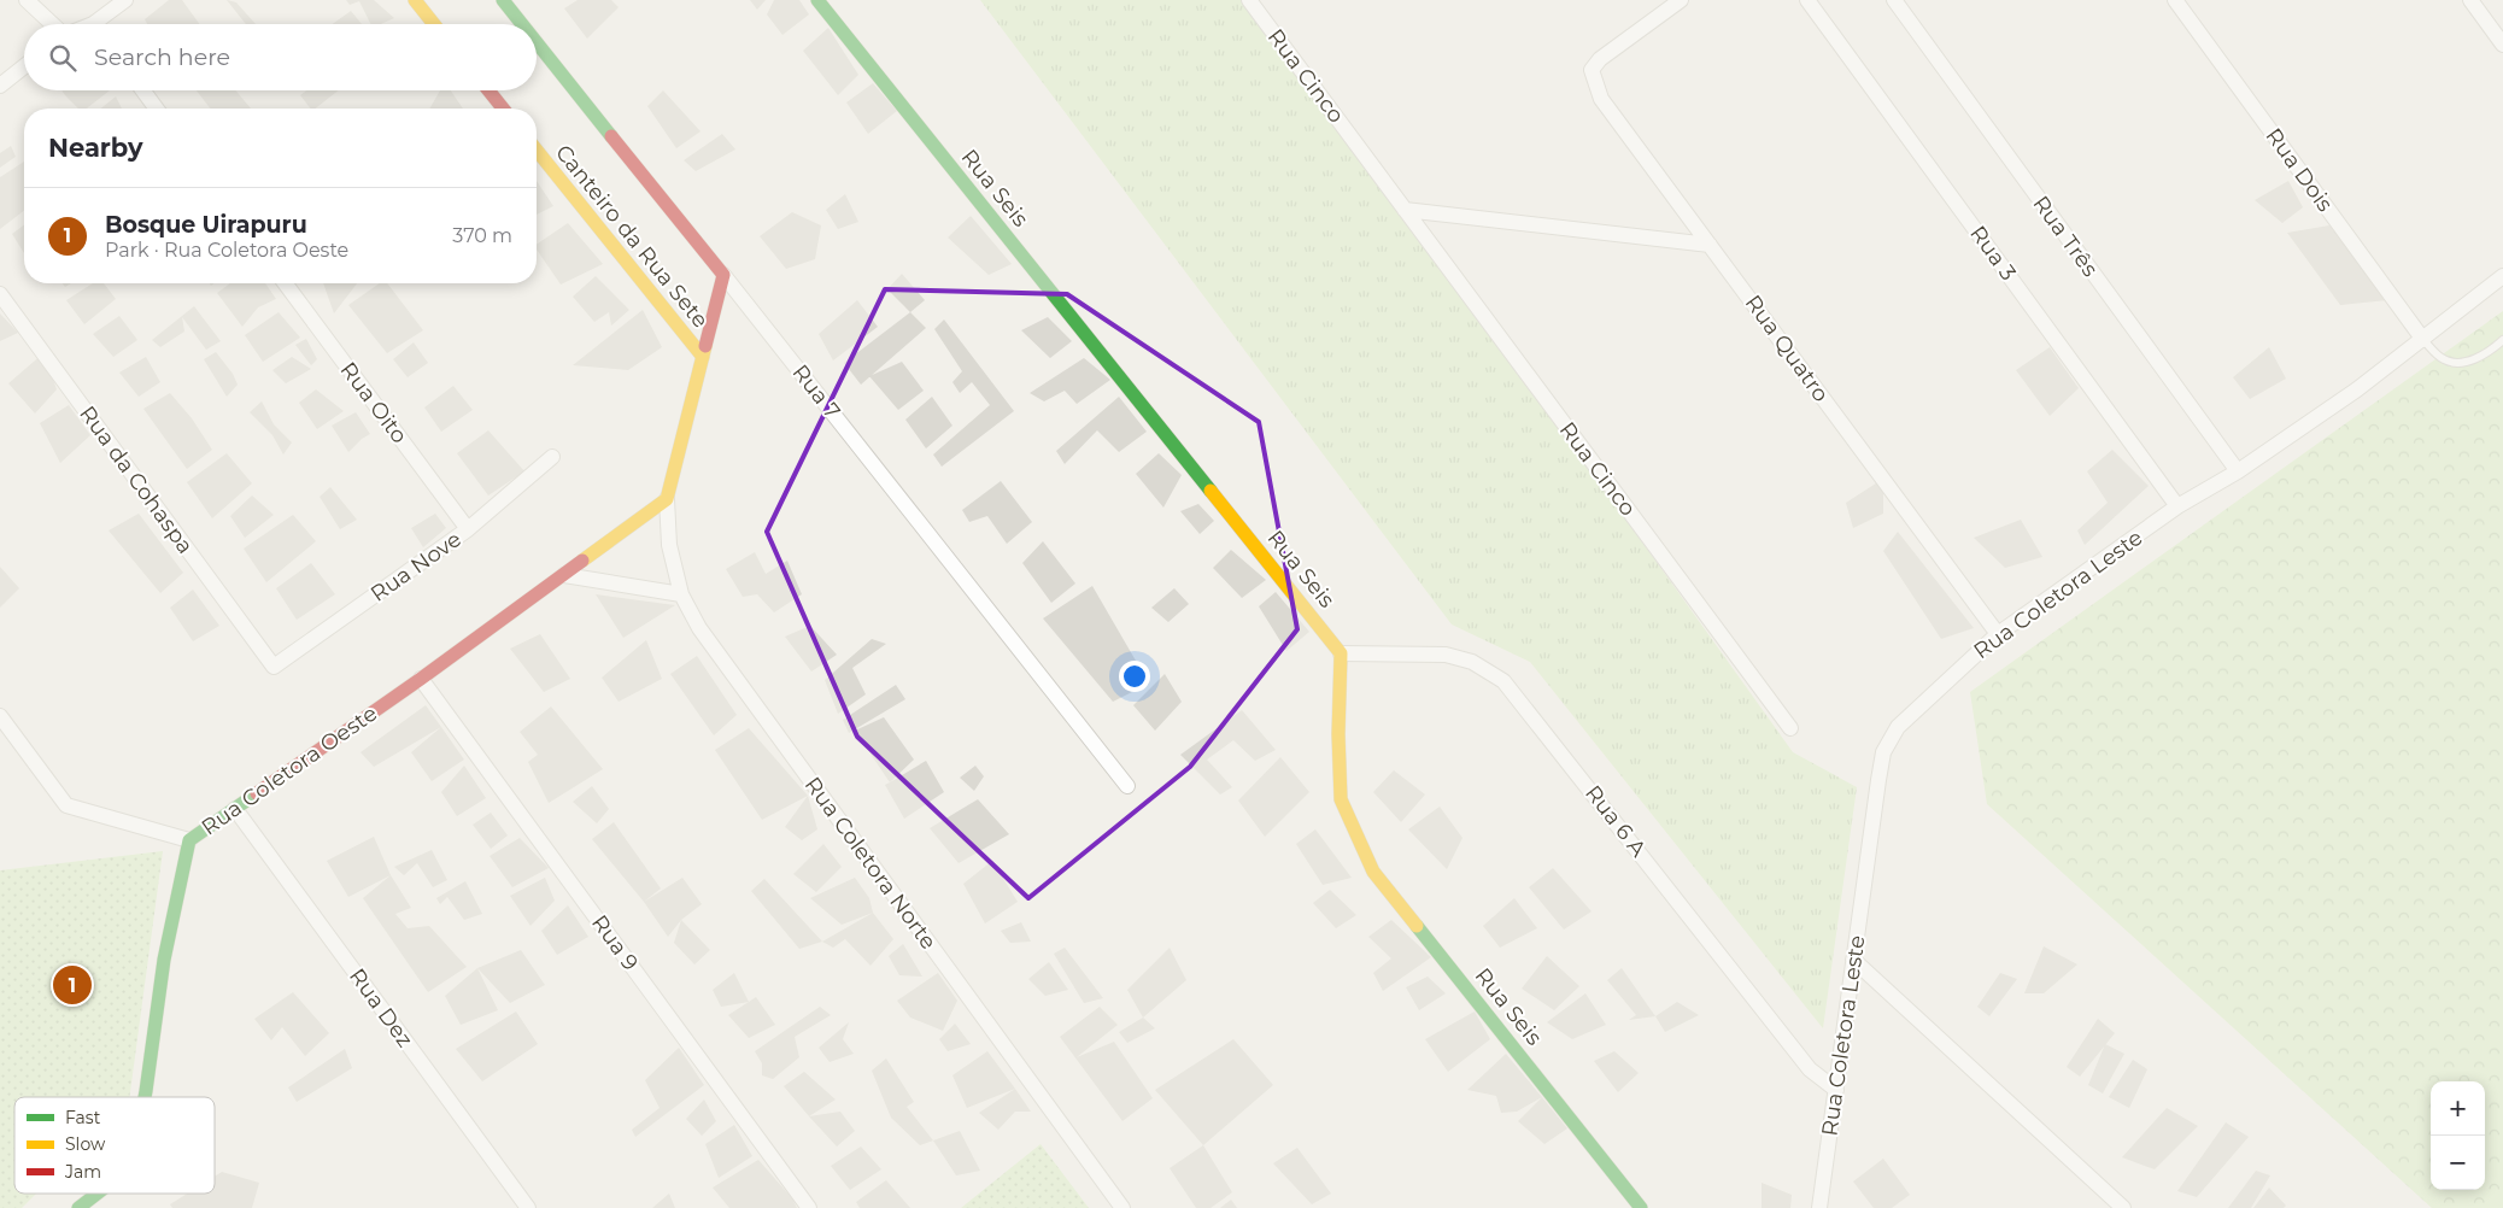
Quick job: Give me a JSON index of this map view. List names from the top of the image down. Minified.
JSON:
{"streets":{"street":["Rua Cinco","Rua Dois","Rua Seis","Canteiro da Rua Sete","Rua Três","Rua 3","Rua Quatro","Rua 7","Rua Oito","Rua da Cohaspa","Rua Nove","Rua Coletora Leste","Rua Coletora Oeste","Rua 6 A","Rua Coletora Norte","Rua 9","Rua Dez"]},"crossings":[["Rua Dois","Rua Coletora Leste"],["Rua Seis","Rua 6 A"],["Rua Três","Rua Coletora Leste"],["Rua 3","Rua Coletora Leste"],["Rua Quatro","Rua Coletora Leste"],["Rua Oito","Rua Nove"],["Rua da Cohaspa","Rua Nove"],["Rua Coletora Leste","Rua 6 A"],["Rua Coletora Oeste","Rua Coletora Norte"],["Rua Coletora Oeste","Rua 9"],["Rua Coletora Oeste","Rua Dez"]],"legend":["Fast","Slow","Jam"],"page":{"search":"Search here","heading":"Nearby","list":[{"mark":"1","name":"Bosque Uirapuru","note":"Park · Rua Coletora Oeste","value":"370 m"}],"pins":"1","map_buttons":["+","−"]}}
